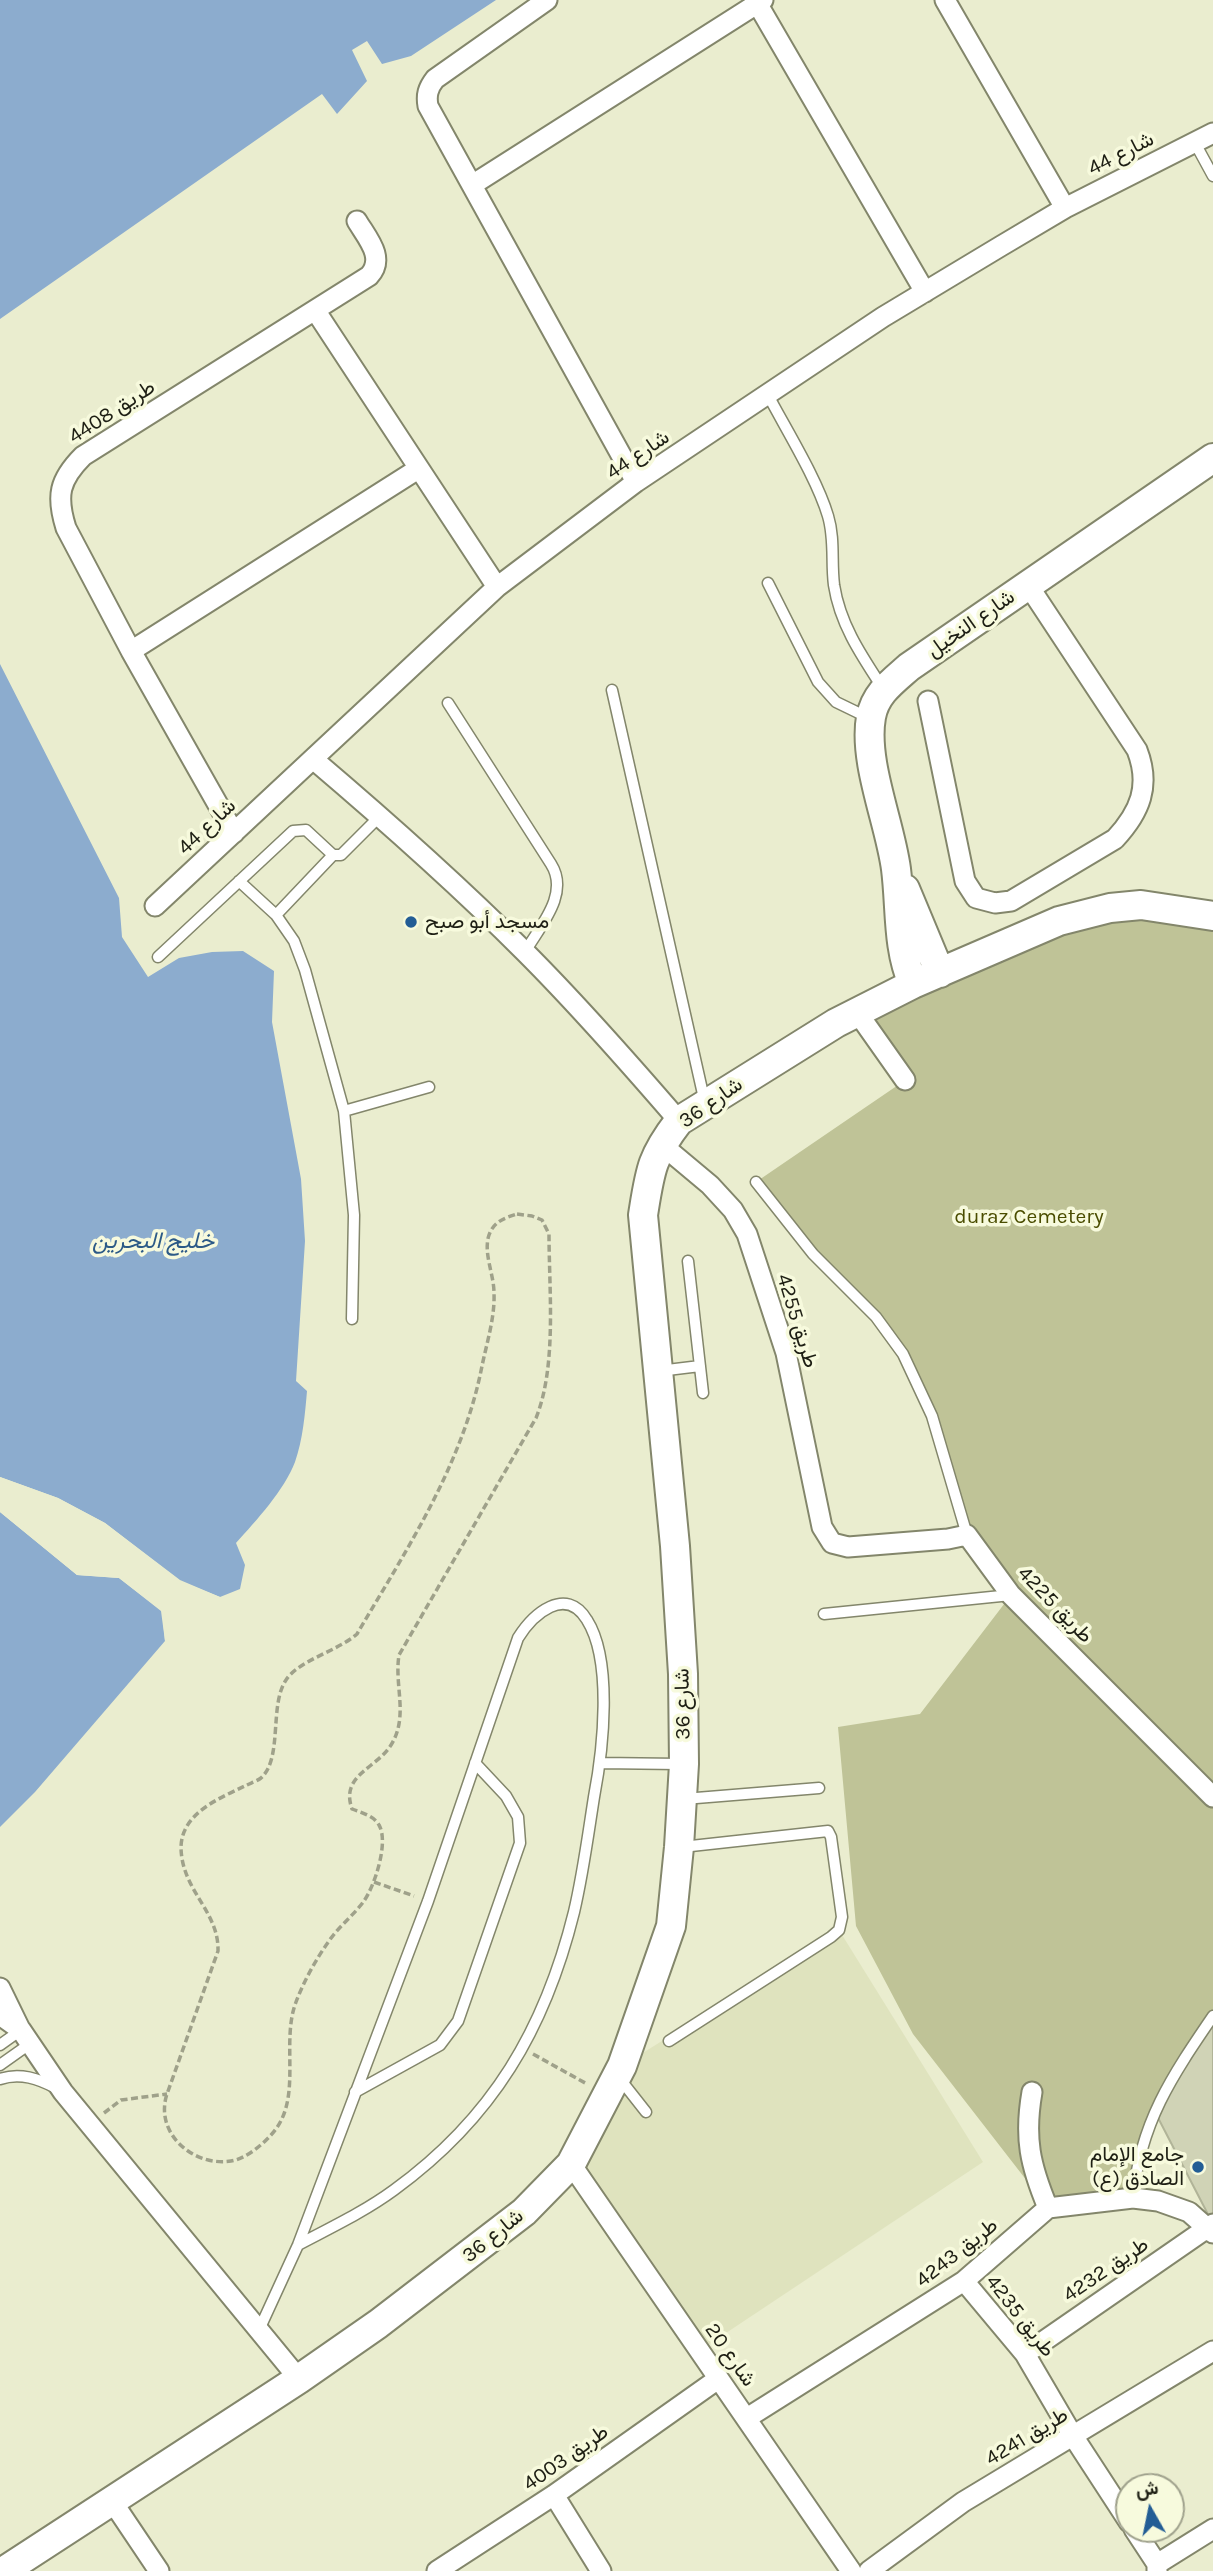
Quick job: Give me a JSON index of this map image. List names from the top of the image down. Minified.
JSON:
{"streets":{"street":["شارع 44","طريق 4408","شارع النخيل","شارع 36","طريق 4255","طريق 4225","طريق 4243","طريق 4232","طريق 4235","شارع 20","طريق 4241","طريق 4003"]},"crossings":[["شارع 44","طريق 4408"],["شارع 36","طريق 4255"],["شارع 36","شارع 20"],["طريق 4255","طريق 4225"],["طريق 4243","طريق 4235"],["طريق 4243","شارع 20"],["طريق 4232","طريق 4235"],["طريق 4235","طريق 4241"],["شارع 20","طريق 4003"]],"water":["خليج البحرين"],"parks":["duraz Cemetery"],"places":["مسجد أبو صبح","جامع الإمام الصادق (ع)"],"north":"top"}
